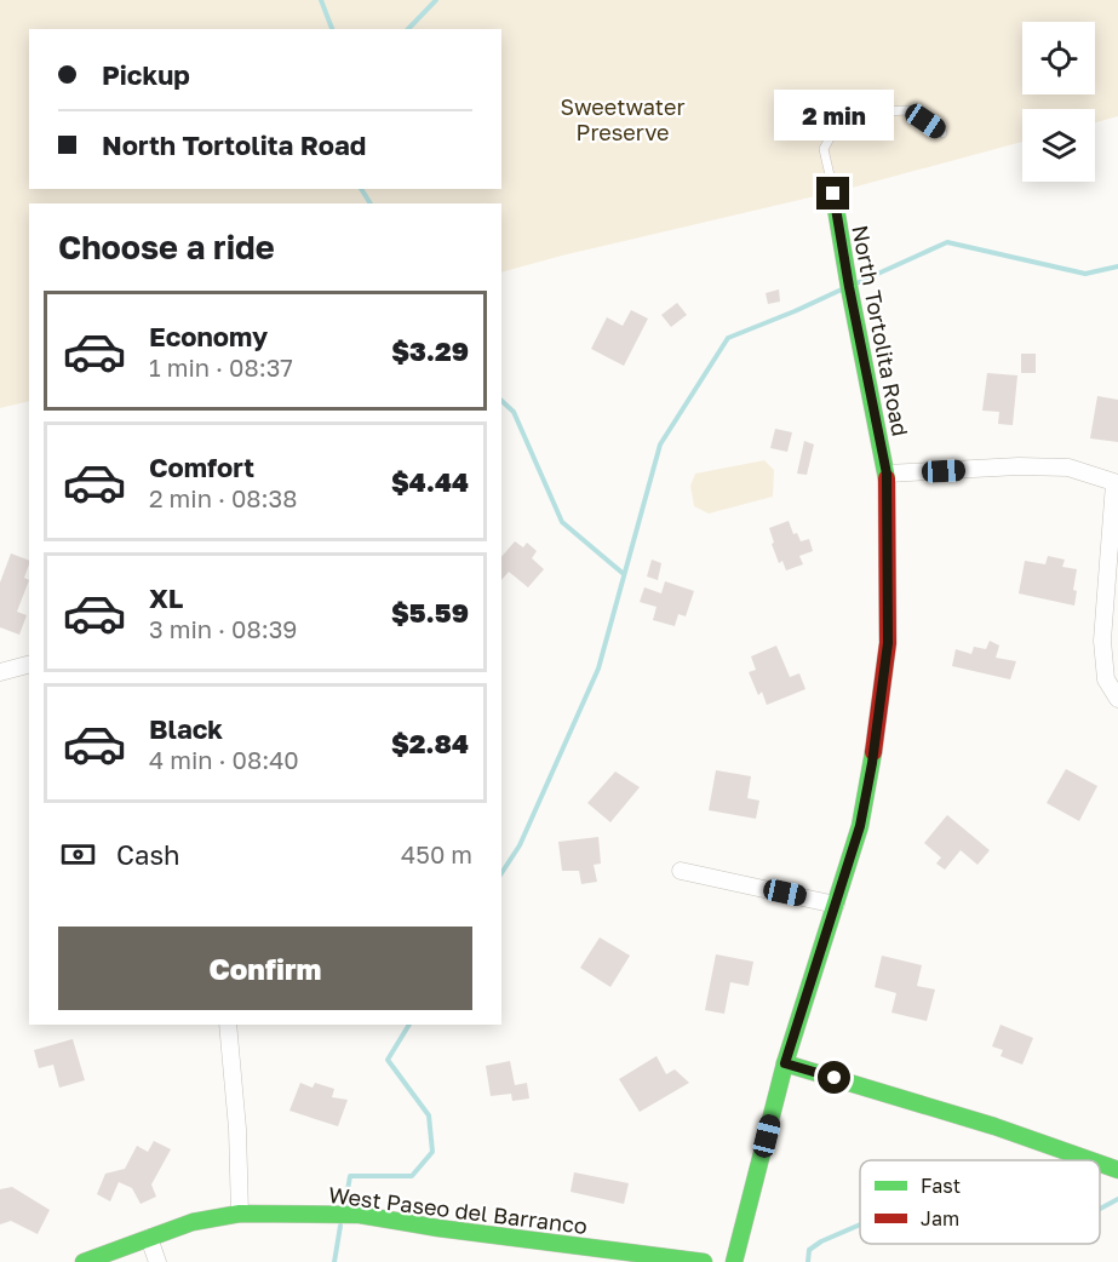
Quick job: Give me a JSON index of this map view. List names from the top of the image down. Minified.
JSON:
{"streets":{"street":["North Tortolita Road","West Paseo del Barranco"]},"parks":["Sweetwater Preserve"],"legend":["Fast","Jam"],"page":{"banner":["Pickup","North Tortolita Road"],"bubble":"2 min","heading":"Choose a ride","list":[{"name":"Economy","note":"1 min · 08:37","value":"$3.29"},{"name":"Comfort","note":"2 min · 08:38","value":"$4.44"},{"name":"XL","note":"3 min · 08:39","value":"$5.59"},{"name":"Black","note":"4 min · 08:40","value":"$2.84"}],"pay":["Cash","450 m"],"buttons":"Confirm"}}
